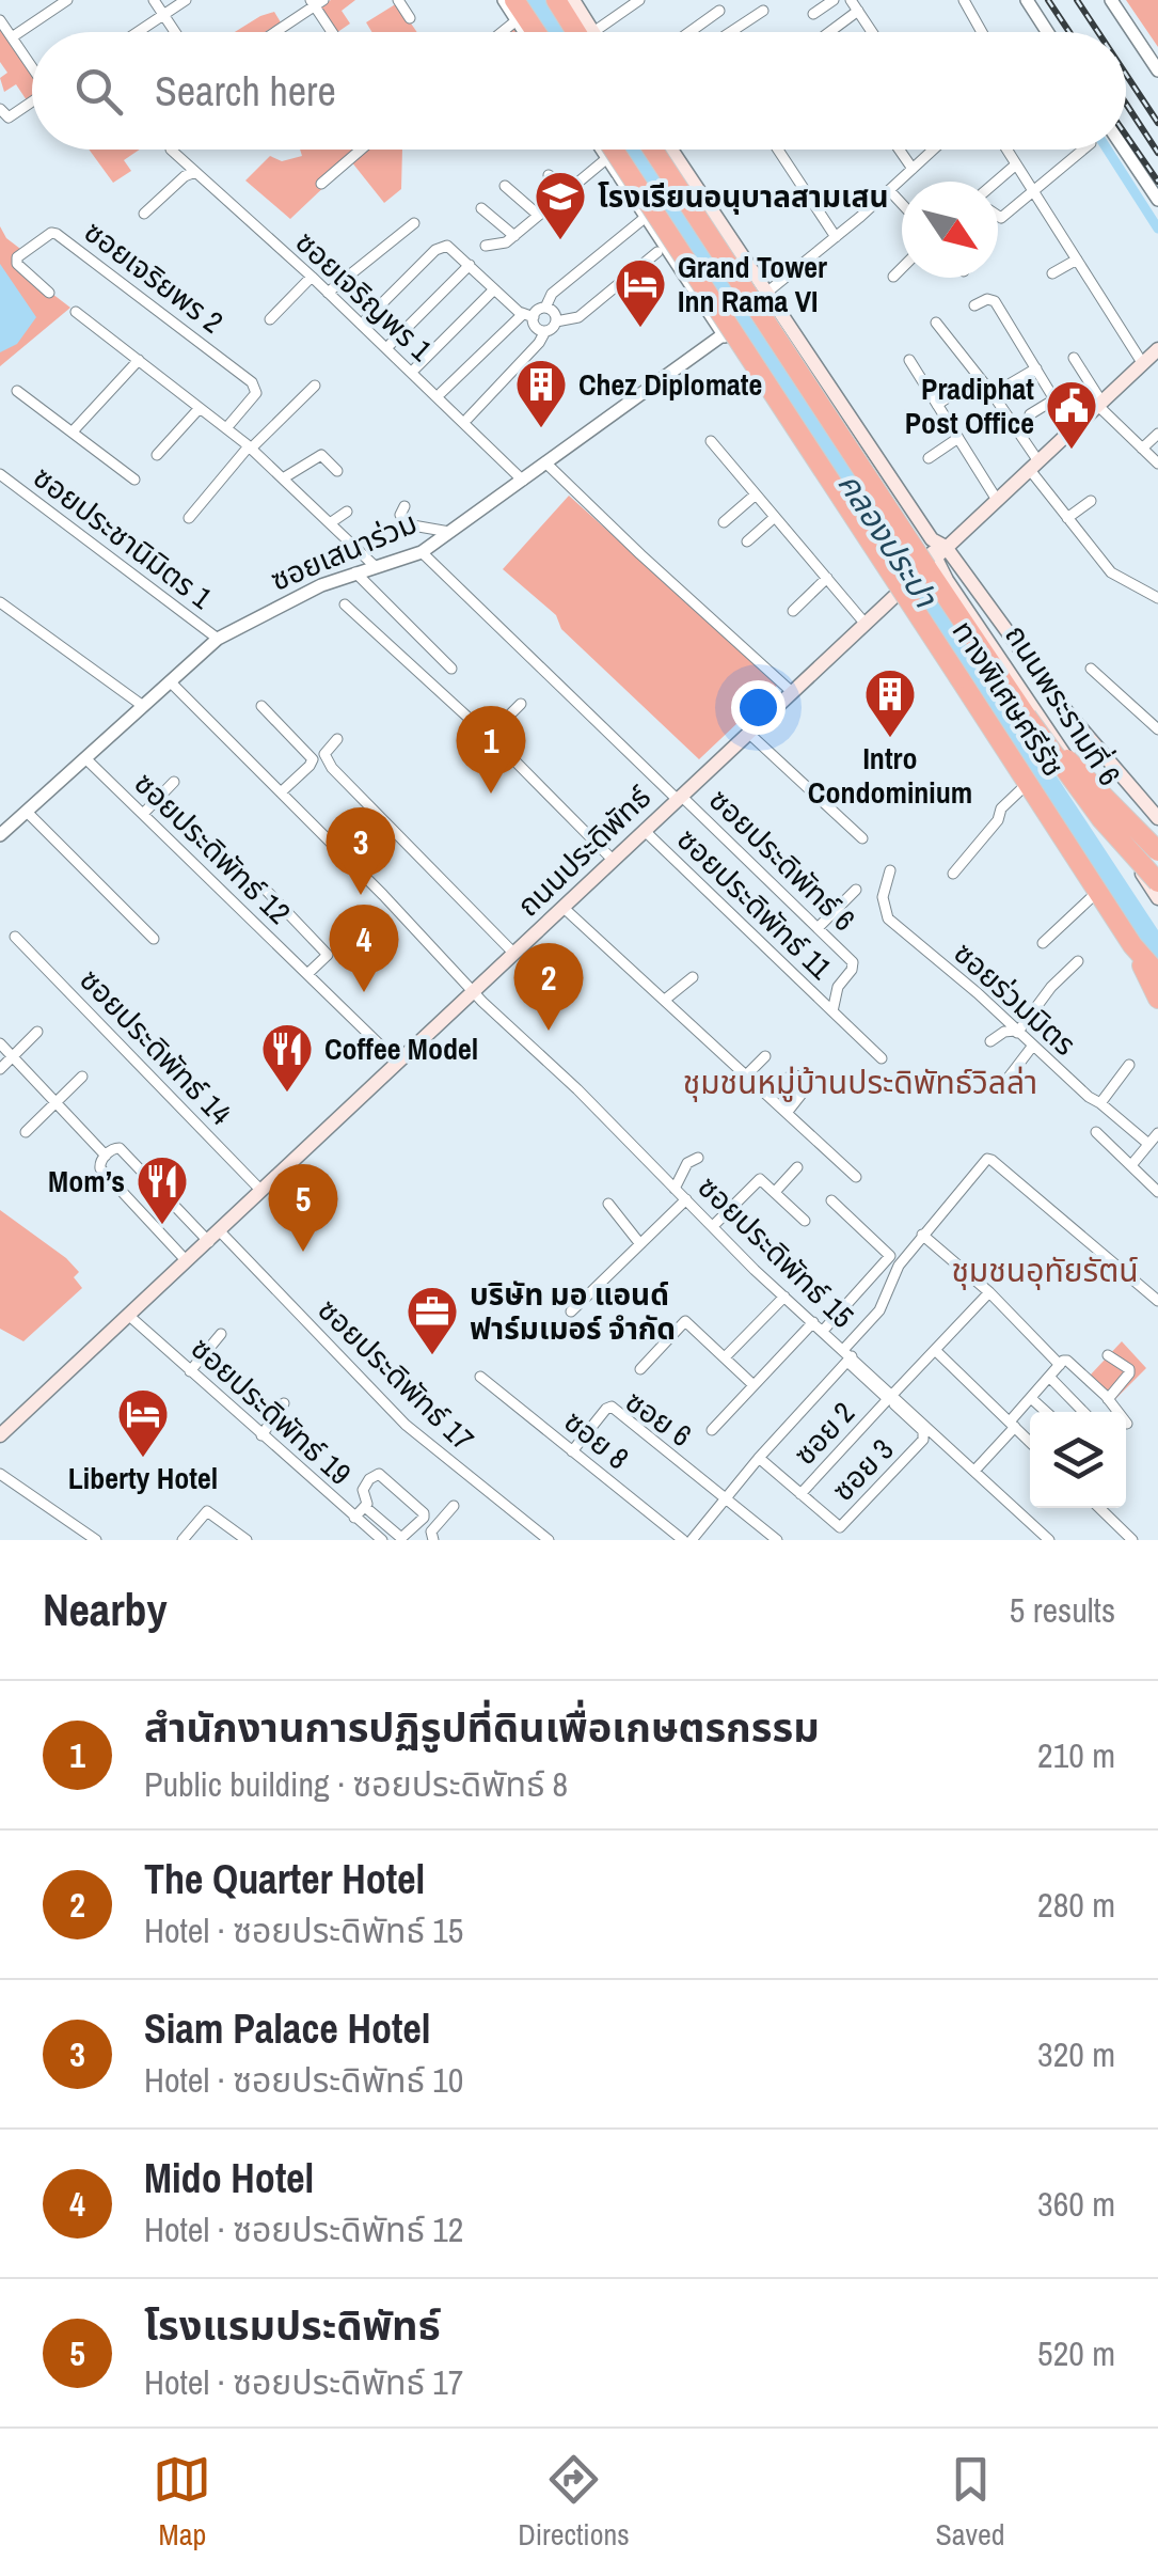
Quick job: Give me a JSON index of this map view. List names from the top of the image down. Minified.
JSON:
{"streets":{"highway":["ทางพิเศษศรีรัช"],"main road":["ถนนพระรามที่ 6","ถนนประดิพัทธ์"],"street":["ซอยเจริยพร 2","ซอยเจริญพร 1","ซอยประชานิมิตร 1","ซอยเสนาร่วม","ซอยประดิพัทธ์ 12","ซอยประดิพัทธ์ 6","ซอยประดิพัทธ์ 11","ซอยร่วมมิตร","ซอยประดิพัทธ์ 14","ซอยประดิพัทธ์ 15","ซอยประดิพัทธ์ 17","ซอยประดิพัทธ์ 19","ซอย 6","ซอย 2","ซอย 8","ซอย 3"]},"crossings":[["ซอยเจริญพร 1","ซอยเสนาร่วม"],["ซอยประชานิมิตร 1","ซอยเสนาร่วม"],["ซอยเสนาร่วม","ซอยประดิพัทธ์ 12"],["ซอยเสนาร่วม","ซอยประดิพัทธ์ 6"],["ซอยเสนาร่วม","ซอยประดิพัทธ์ 15"],["ถนนพระรามที่ 6","ถนนประดิพัทธ์"],["ซอยประดิพัทธ์ 12","ถนนประดิพัทธ์"],["ถนนประดิพัทธ์","ซอยประดิพัทธ์ 6"],["ถนนประดิพัทธ์","ซอยประดิพัทธ์ 11"],["ถนนประดิพัทธ์","ซอยประดิพัทธ์ 14"],["ถนนประดิพัทธ์","ซอยประดิพัทธ์ 15"],["ถนนประดิพัทธ์","ซอยประดิพัทธ์ 17"],["ถนนประดิพัทธ์","ซอยประดิพัทธ์ 19"],["ซอยประดิพัทธ์ 6","ซอยประดิพัทธ์ 11"],["ซอยประดิพัทธ์ 15","ซอย 2"],["ซอยประดิพัทธ์ 15","ซอย 3"],["ซอย 6","ซอย 8"],["ซอย 2","ซอย 3"]],"districts":["ชุมชนหมู่บ้านประดิพัทธ์วิลล่า","ชุมชนอุทัยรัตน์"],"water":["คลองประปา"],"places":{"school or university":["โรงเรียนอนุบาลสามเสน"],"hotel":["Grand Tower Inn Rama VI","Liberty Hotel"],"building":["Chez Diplomate","Intro Condominium"],"public building":["Pradiphat Post Office"],"restaurant":["Coffee Model","Mom’s"],"office":["บริษัท มอ แอนด์ ฟาร์มเมอร์ จำกัด"]},"north":"bottom right","page":{"search":"Search here","pins":["1","3","4","2","5"],"heading":["Nearby","5 results"],"list":[{"mark":"1","name":"สำนักงานการปฏิรูปที่ดินเพื่อเกษตรกรรม","note":"Public building · ซอยประดิพัทธ์ 8","value":"210 m"},{"mark":"2","name":"The Quarter Hotel","note":"Hotel · ซอยประดิพัทธ์ 15","value":"280 m"},{"mark":"3","name":"Siam Palace Hotel","note":"Hotel · ซอยประดิพัทธ์ 10","value":"320 m"},{"mark":"4","name":"Mido Hotel","note":"Hotel · ซอยประดิพัทธ์ 12","value":"360 m"},{"mark":"5","name":"โรงแรมประดิพัทธ์","note":"Hotel · ซอยประดิพัทธ์ 17","value":"520 m"}],"nav":["Map","Directions","Saved"]}}
